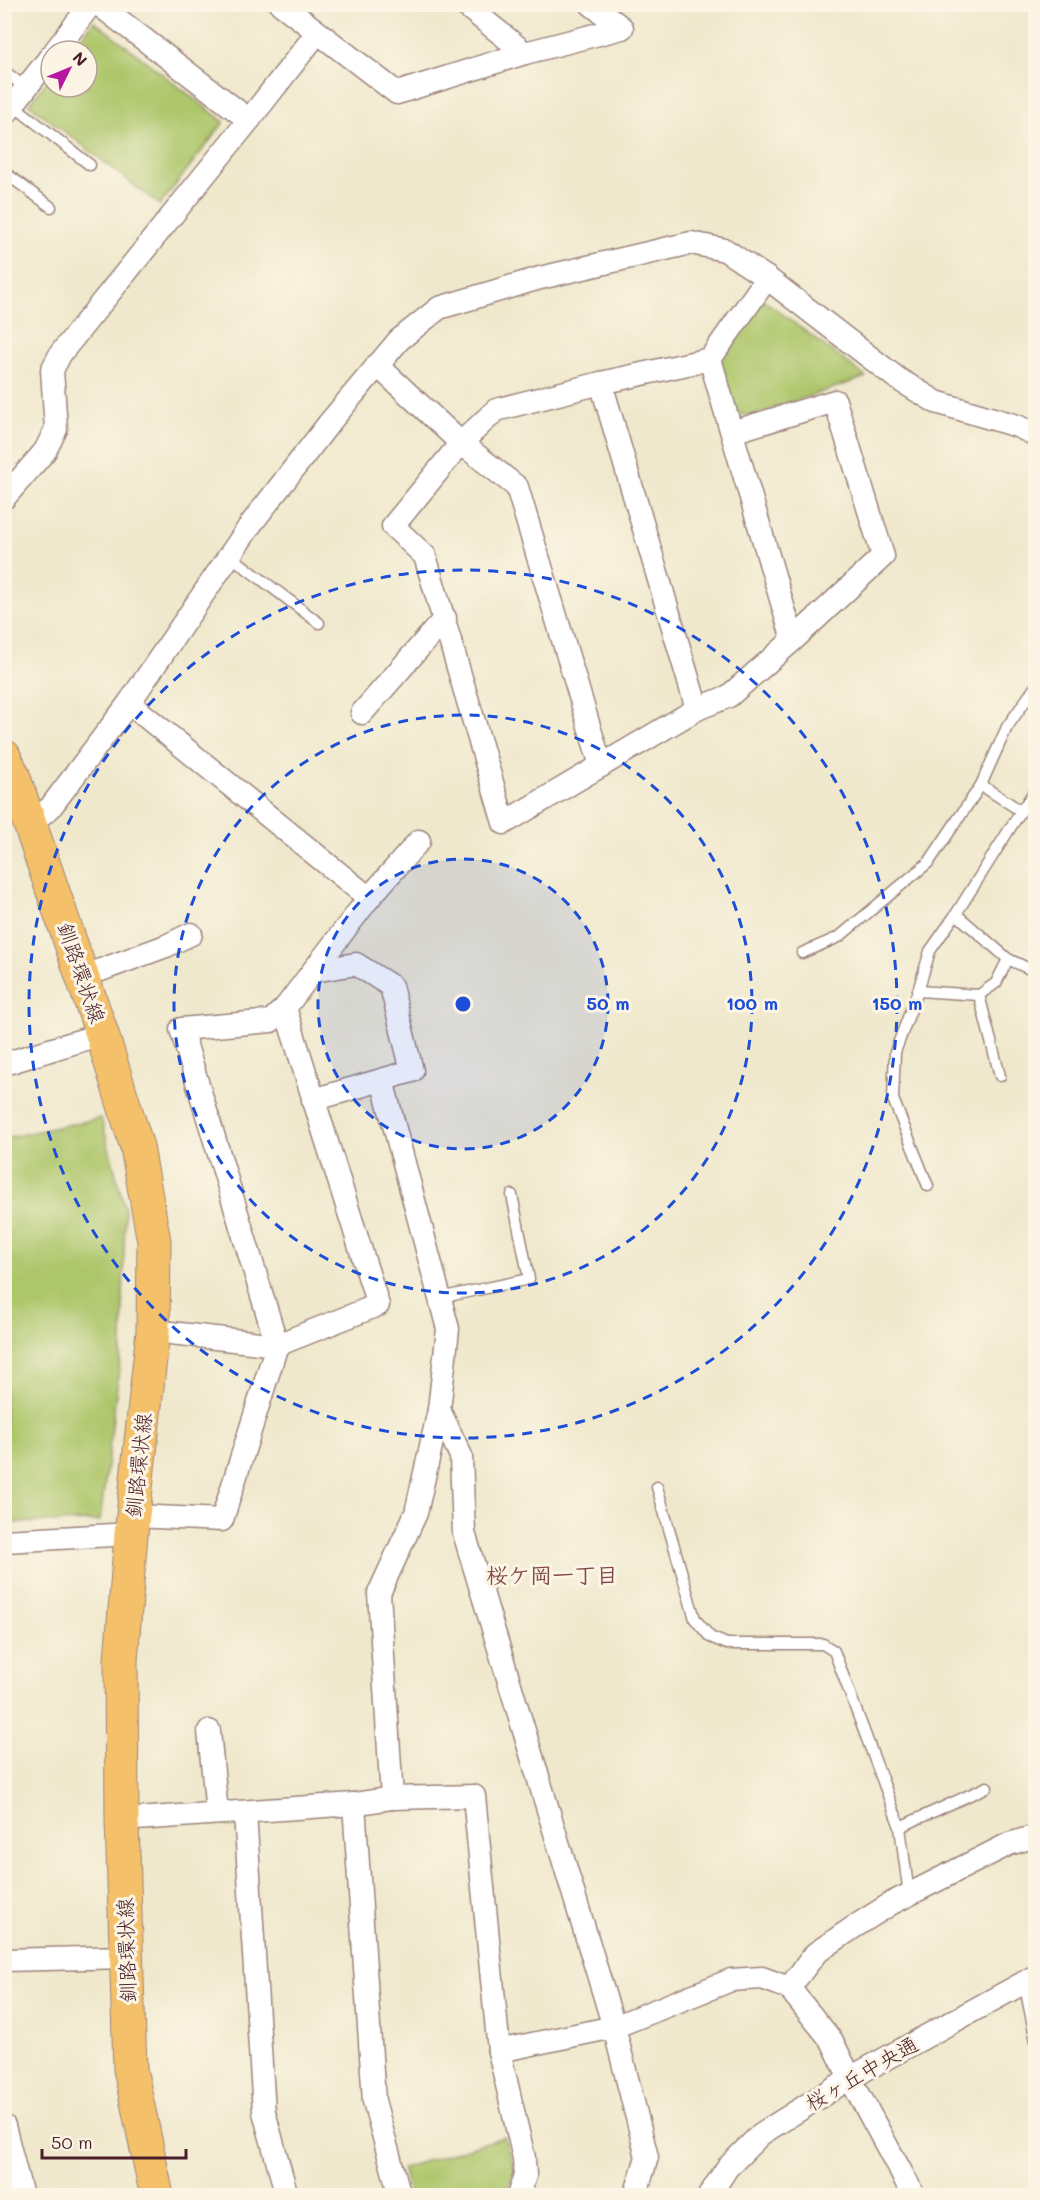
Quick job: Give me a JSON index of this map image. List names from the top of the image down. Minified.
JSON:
{"streets":{"main road":["釧路環状線"],"street":["桜ヶ丘中央通"]},"districts":["桜ケ岡一丁目"],"scale_bar":"50 m","north":"top right","rings":["50 m","100 m","150 m"]}
